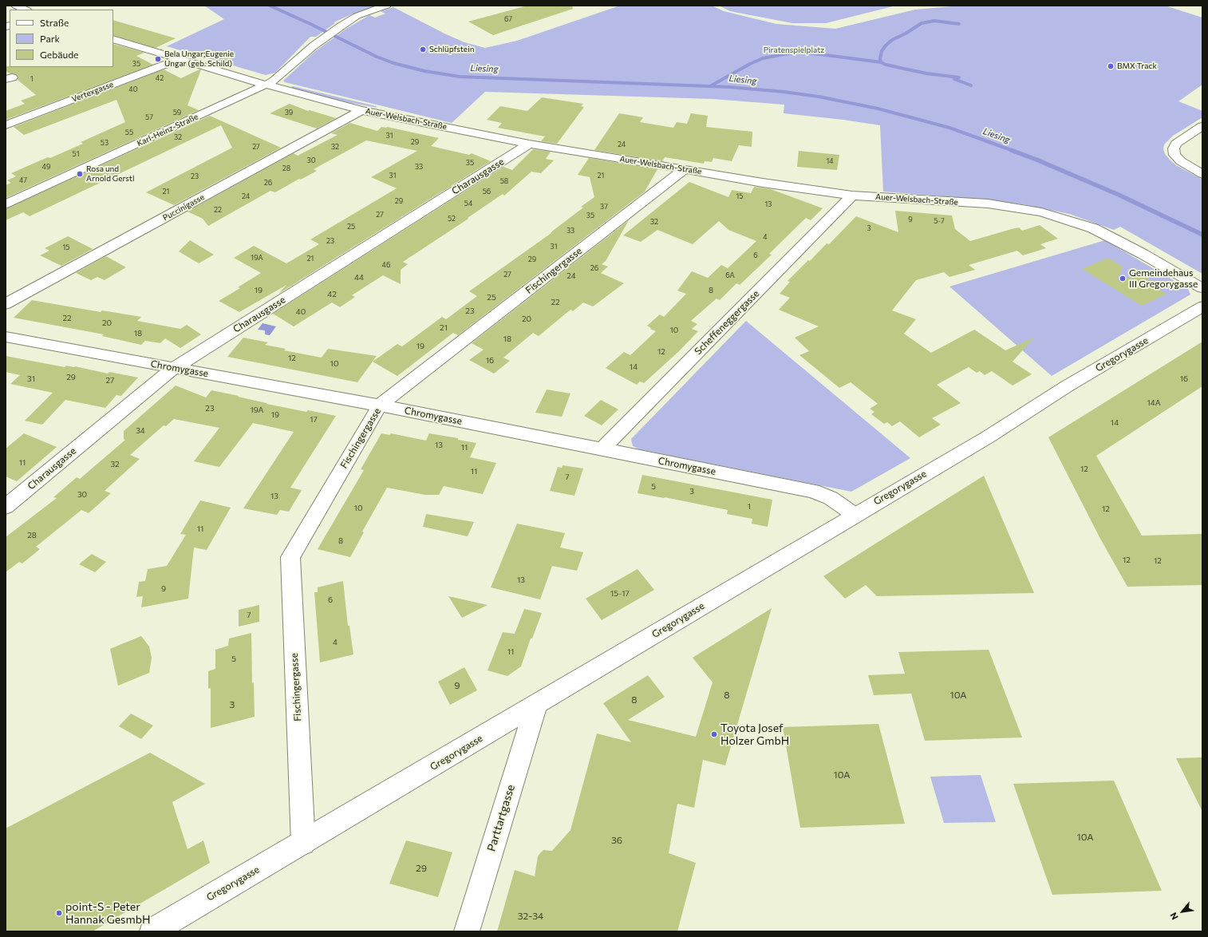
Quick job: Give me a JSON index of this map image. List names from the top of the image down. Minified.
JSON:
{"streets":{"street":["Vertexgasse","Auer-Welsbach-Straße","Karl-Heinz-Straße","Charausgasse","Puccinigasse","Fischingergasse","Scheffeneggergasse","Gregorygasse","Chromygasse","Parttartgasse"]},"crossings":[["Vertexgasse","Auer-Welsbach-Straße"],["Auer-Welsbach-Straße","Karl-Heinz-Straße"],["Auer-Welsbach-Straße","Charausgasse"],["Auer-Welsbach-Straße","Puccinigasse"],["Auer-Welsbach-Straße","Fischingergasse"],["Auer-Welsbach-Straße","Scheffeneggergasse"],["Charausgasse","Chromygasse"],["Fischingergasse","Gregorygasse"],["Fischingergasse","Chromygasse"],["Scheffeneggergasse","Chromygasse"],["Gregorygasse","Chromygasse"],["Gregorygasse","Parttartgasse"]],"water":["Liesing"],"parks":["Piratenspielplatz"],"places":["Schlüpfstein","Bela Ungar;Eugenie Ungar (geb. Schild)","BMX Track","Rosa und Arnold Gerstl","Gemeindehaus III Gregorygasse","Toyota Josef Holzer GmbH","point-S - Peter Hannak GesmbH"],"house_numbers":["67","35","42","1","40","59","39","57","55","31","32","29","53","24","27","32","51","30","14","35","49","33","28","31","21","23","47","58","26","21","56","24","15","29","54","13","37","22","27","35","52","9","5-7","32","25","3","33","4","23","31","15","6","19A","21","29","46","26","27","6A","24","44","19","8","42","25","22","23","40","22","20","20","21","10","18","18","19","12","12","16","10","14","29","31","16","27","14A","23","19A","19","17","14","34","13","11","11","32","12","11","7","5","3","30","13","1","10","12","11","28","8","12","12","13","9","15-17","6","7","4","11","5","9","8","10A","8","3","10A","10A","36","29","32-34"],"legend":["Straße","Park","Gebäude"],"north":"bottom left"}
